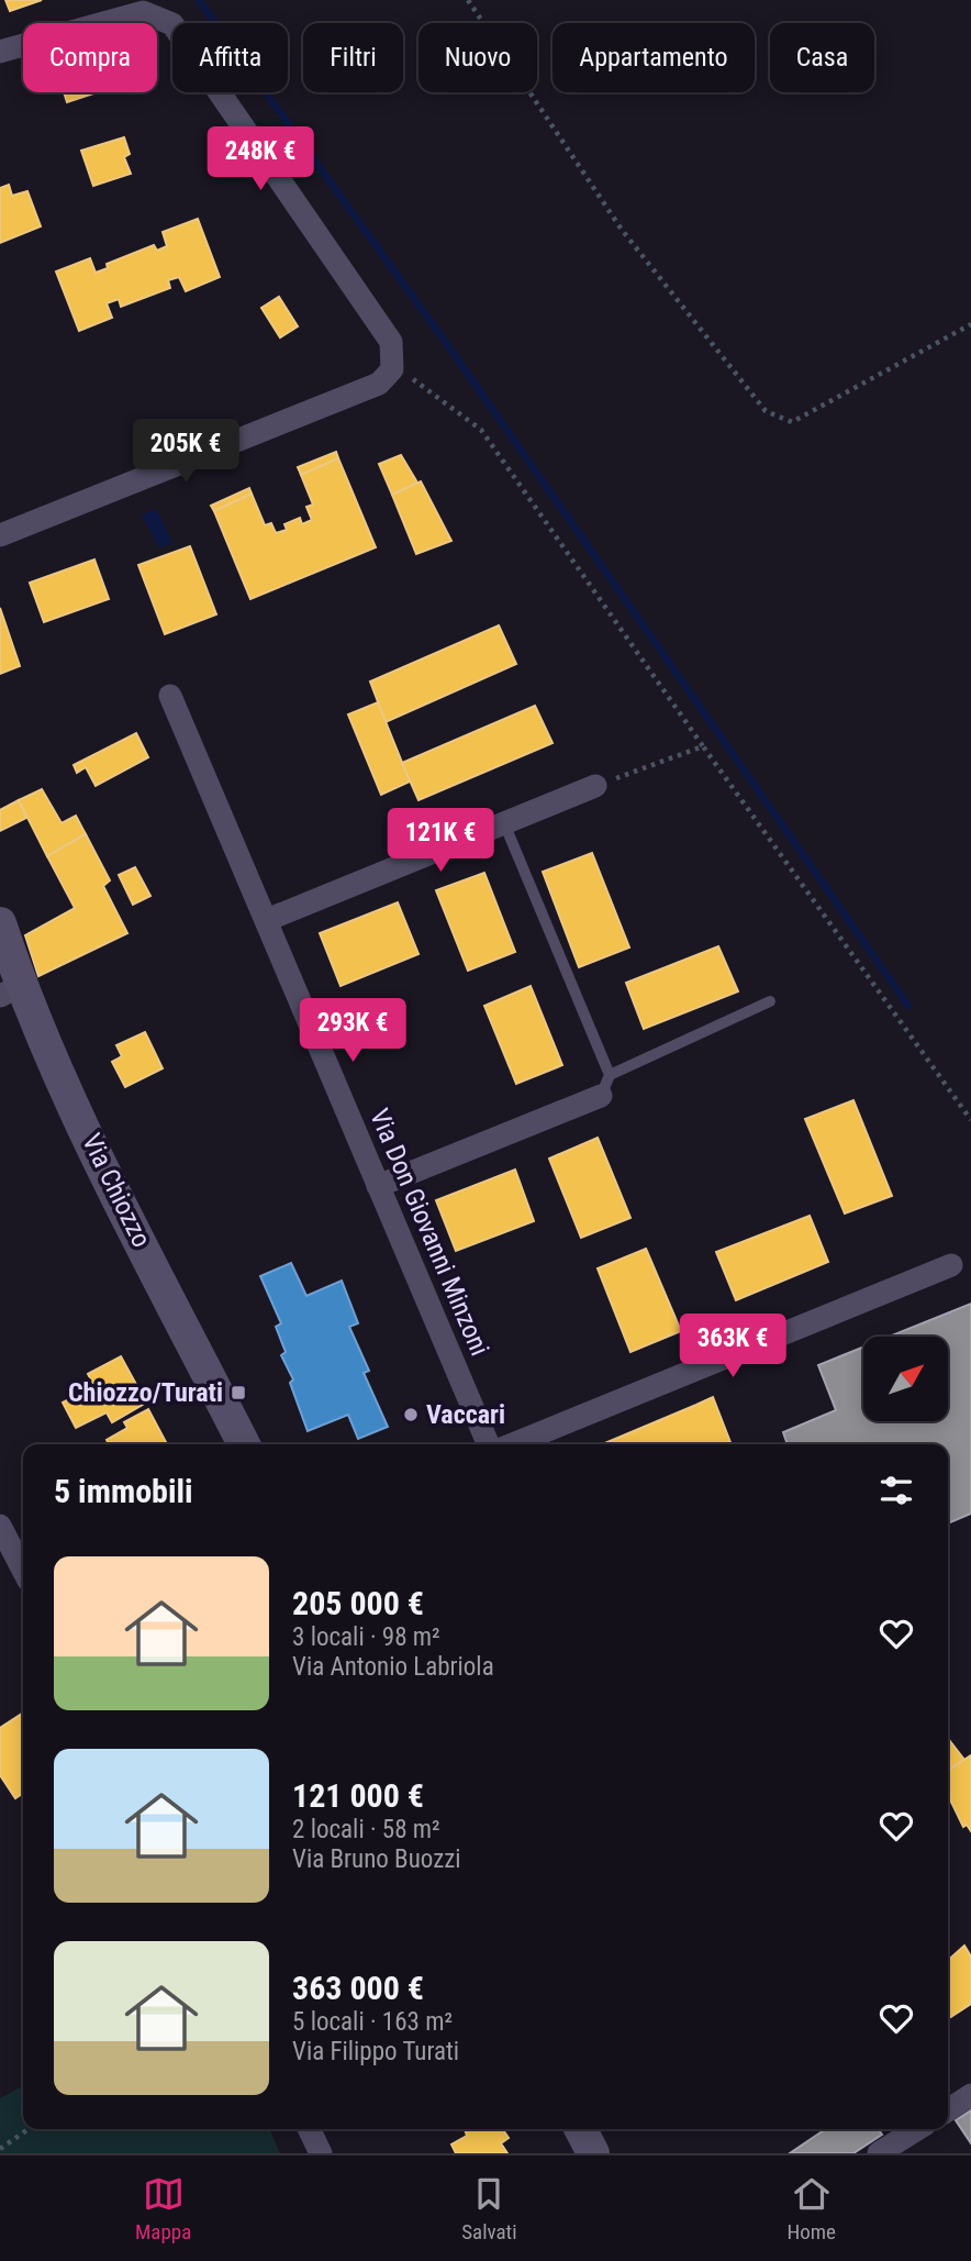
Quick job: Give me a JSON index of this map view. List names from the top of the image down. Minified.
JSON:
{"streets":{"street":["Via Chiozzo","Via Don Giovanni Minzoni"]},"places":{"transit":["Chiozzo/Turati"],"other":["Vaccari"]},"north":"top right","page":{"chip":["Compra","Affitta","Filtri","Nuovo","Appartamento","Casa"],"price":["248K €","205K €","121K €","293K €","363K €"],"heading":"5 immobili","list":[{"name":"205 000 €","note":"3 locali · 98 m² · Via Antonio Labriola"},{"name":"121 000 €","note":"2 locali · 58 m² · Via Bruno Buozzi"},{"name":"363 000 €","note":"5 locali · 163 m² · Via Filippo Turati"}],"tabs":["Mappa","Salvati","Home"]}}
